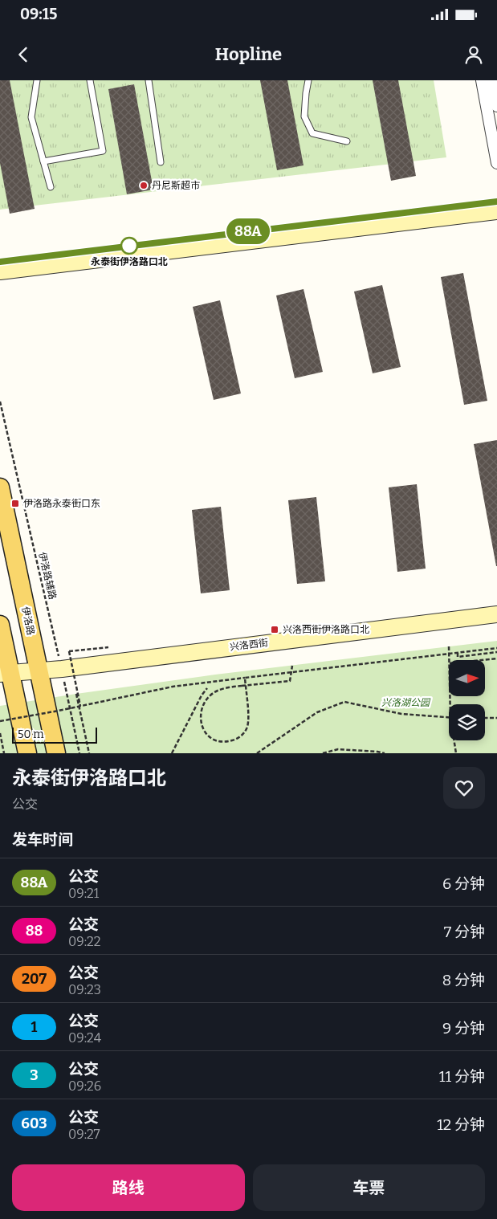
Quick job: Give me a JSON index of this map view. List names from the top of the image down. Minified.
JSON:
{"streets":{"main road":["伊洛路","兴洛西街"],"path":["伊洛路辅路"]},"crossings":[["伊洛路辅路","兴洛西街"],["伊洛路","兴洛西街"]],"parks":["兴洛湖公园"],"places":{"other":["丹尼斯超市","永泰街伊洛路口北"],"transit":["伊洛路永泰街口东","兴洛西街伊洛路口北"]},"lines":["bus line 88A"],"scale_bar":"50 m","north":"right","page":{"status":"09:15","header":"Hopline","on_map":"88A","scale":"50 m","heading":[["永泰街伊洛路口北","公交"],"发车时间"],"list":[{"mark":"88A","name":"公交","note":"09:21","value":"6 分钟"},{"mark":"88","name":"公交","note":"09:22","value":"7 分钟"},{"mark":"207","name":"公交","note":"09:23","value":"8 分钟"},{"mark":"1","name":"公交","note":"09:24","value":"9 分钟"},{"mark":"3","name":"公交","note":"09:26","value":"11 分钟"},{"mark":"603","name":"公交","note":"09:27","value":"12 分钟"}],"buttons":["路线","车票"]}}
